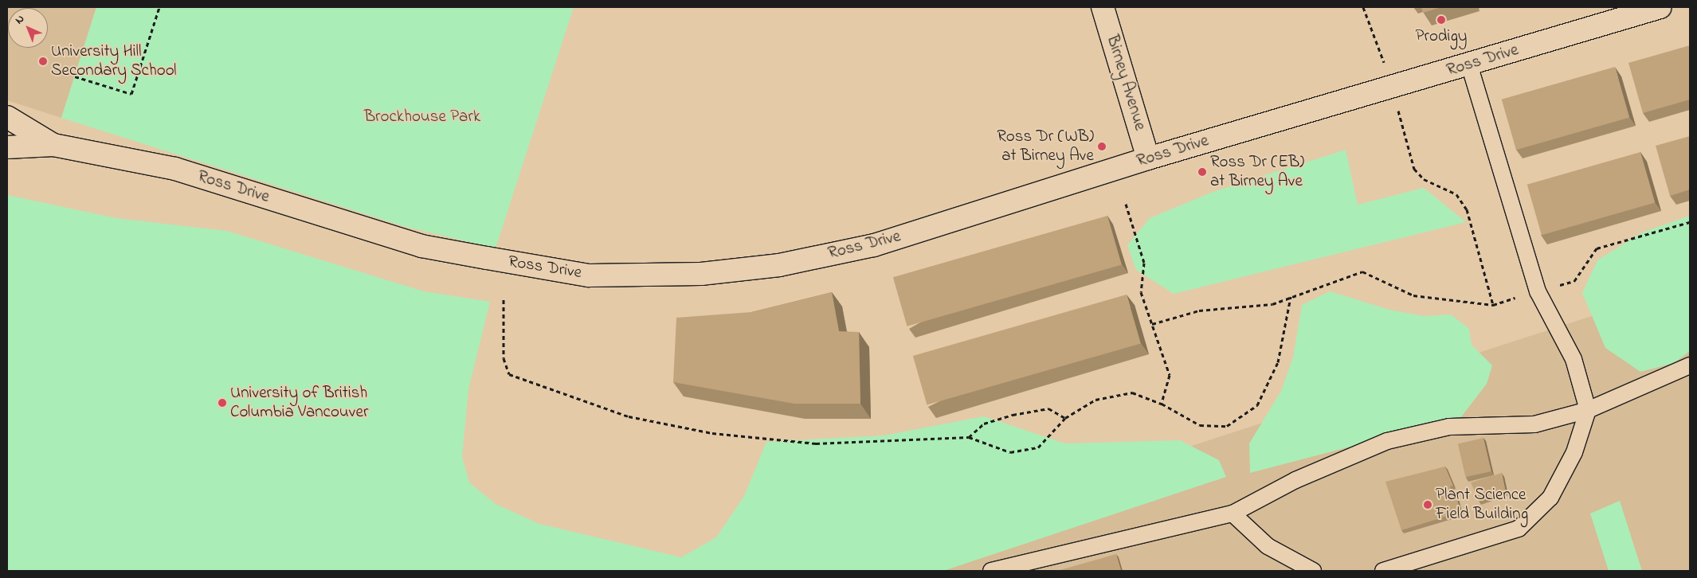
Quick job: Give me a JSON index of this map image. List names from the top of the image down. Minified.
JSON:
{"streets":{"street":["Ross Drive","Birney Avenue"]},"crossings":[["Ross Drive","Birney Avenue"]],"parks":["Brockhouse Park"],"places":["Prodigy","University Hill Secondary School","Ross Dr (WB) at Birney Ave","Ross Dr (EB) at Birney Ave","University of British Columbia Vancouver","Plant Science Field Building"],"north":"top left"}
